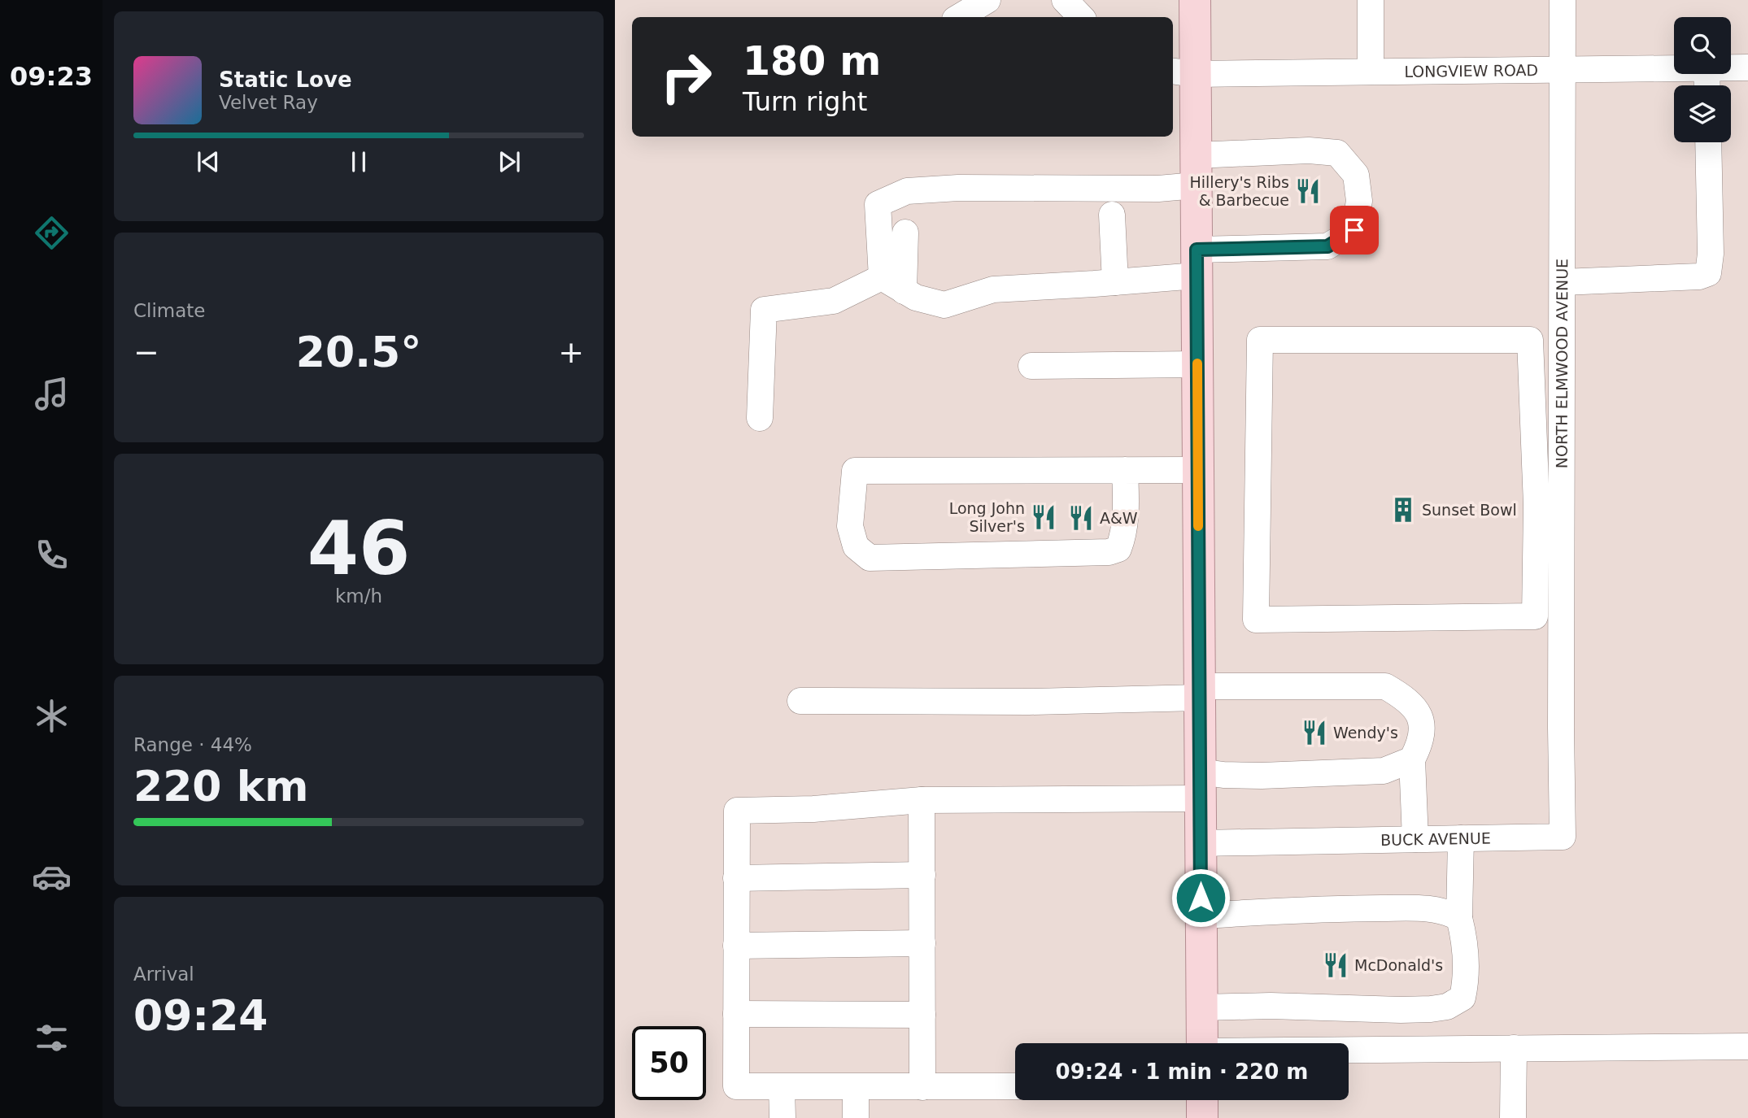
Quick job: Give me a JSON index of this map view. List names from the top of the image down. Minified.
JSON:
{"streets":{"street":["LONGVIEW ROAD","NORTH ELMWOOD AVENUE","BUCK AVENUE"]},"crossings":[["LONGVIEW ROAD","NORTH ELMWOOD AVENUE"],["NORTH ELMWOOD AVENUE","BUCK AVENUE"]],"places":{"restaurant":["Hillery's Ribs & Barbecue","Long John Silver's","A&W","Wendy's","McDonald's"],"building":["Sunset Bowl"]},"page":{"tabs":"09:23","turn":["180 m","Turn right"],"song":["Static Love","Velvet Ray"],"tile":["Climate",["46","km/h"],["Range · 44%","220 km"],["Arrival","09:24"]],"heat":["−","20.5°","+"],"limit":"50","trip":"09:24 · 1 min · 220 m"}}
